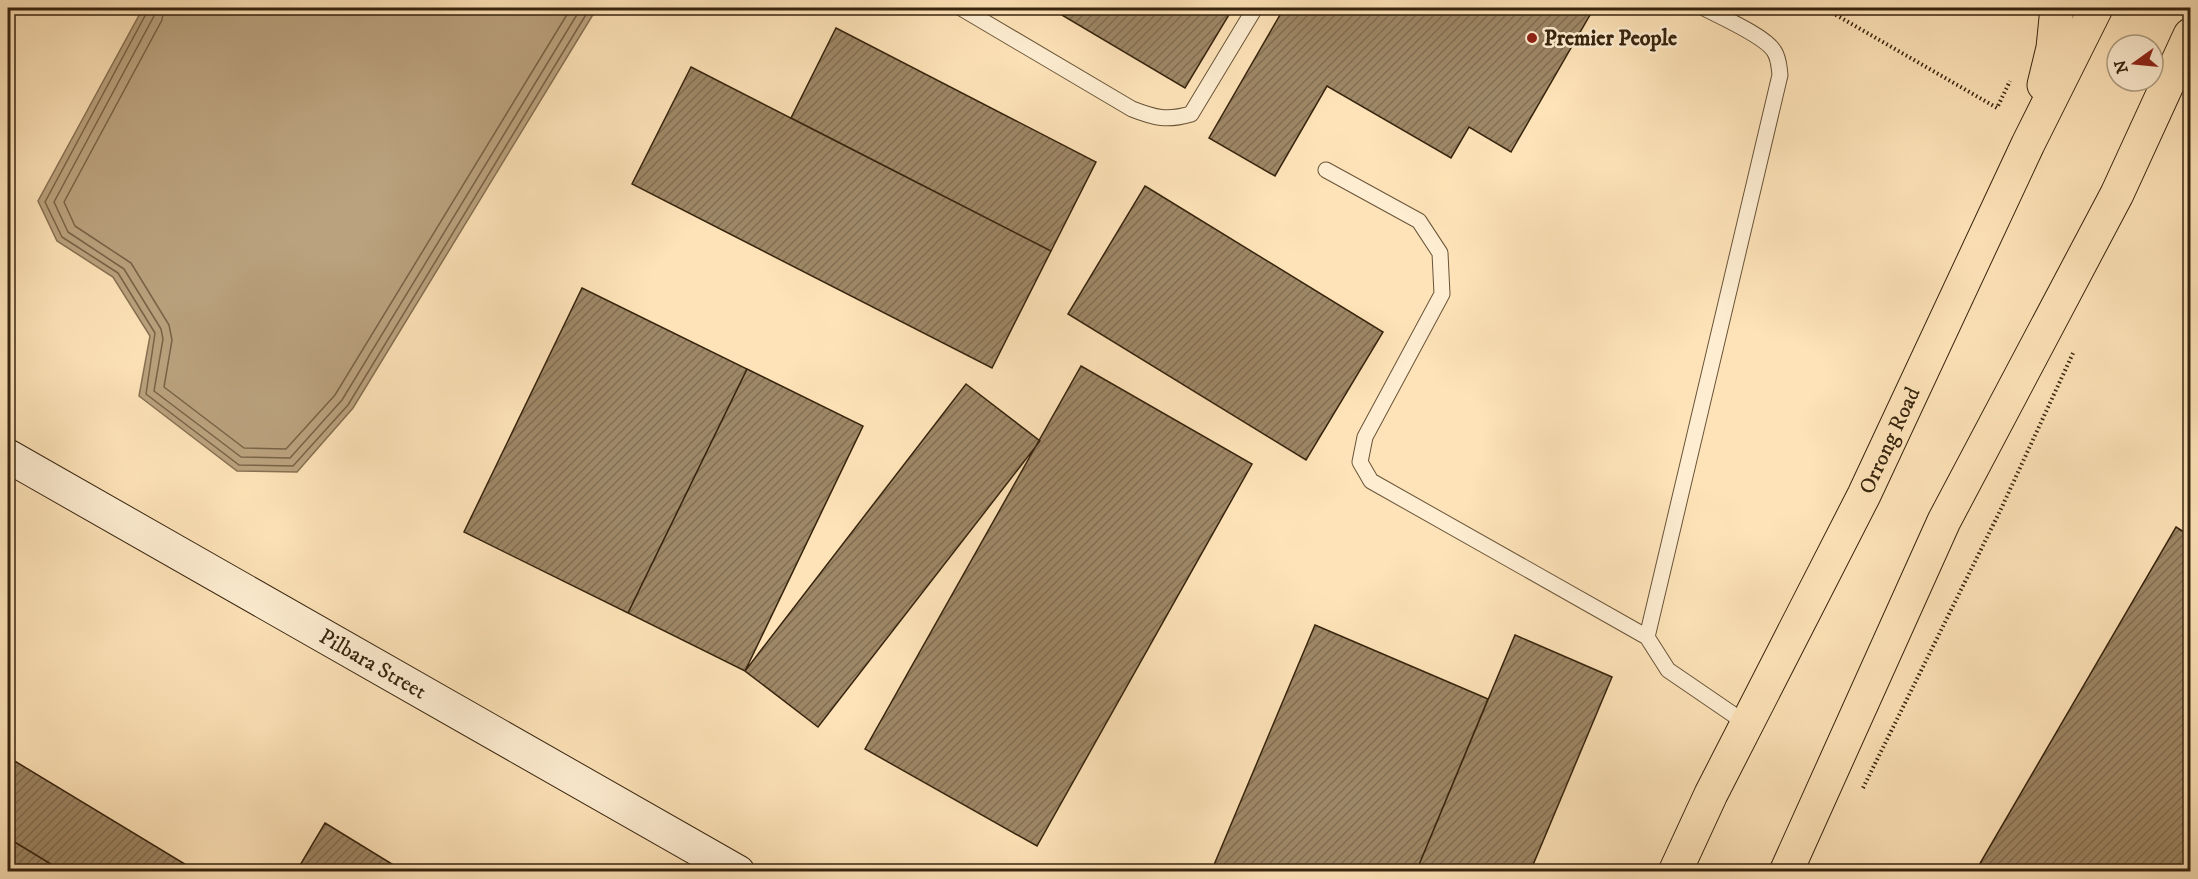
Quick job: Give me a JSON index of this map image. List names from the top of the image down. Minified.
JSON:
{"streets":{"highway":["Orrong Road"],"main road":["Pilbara Street"]},"places":["Premier People"],"north":"left"}
